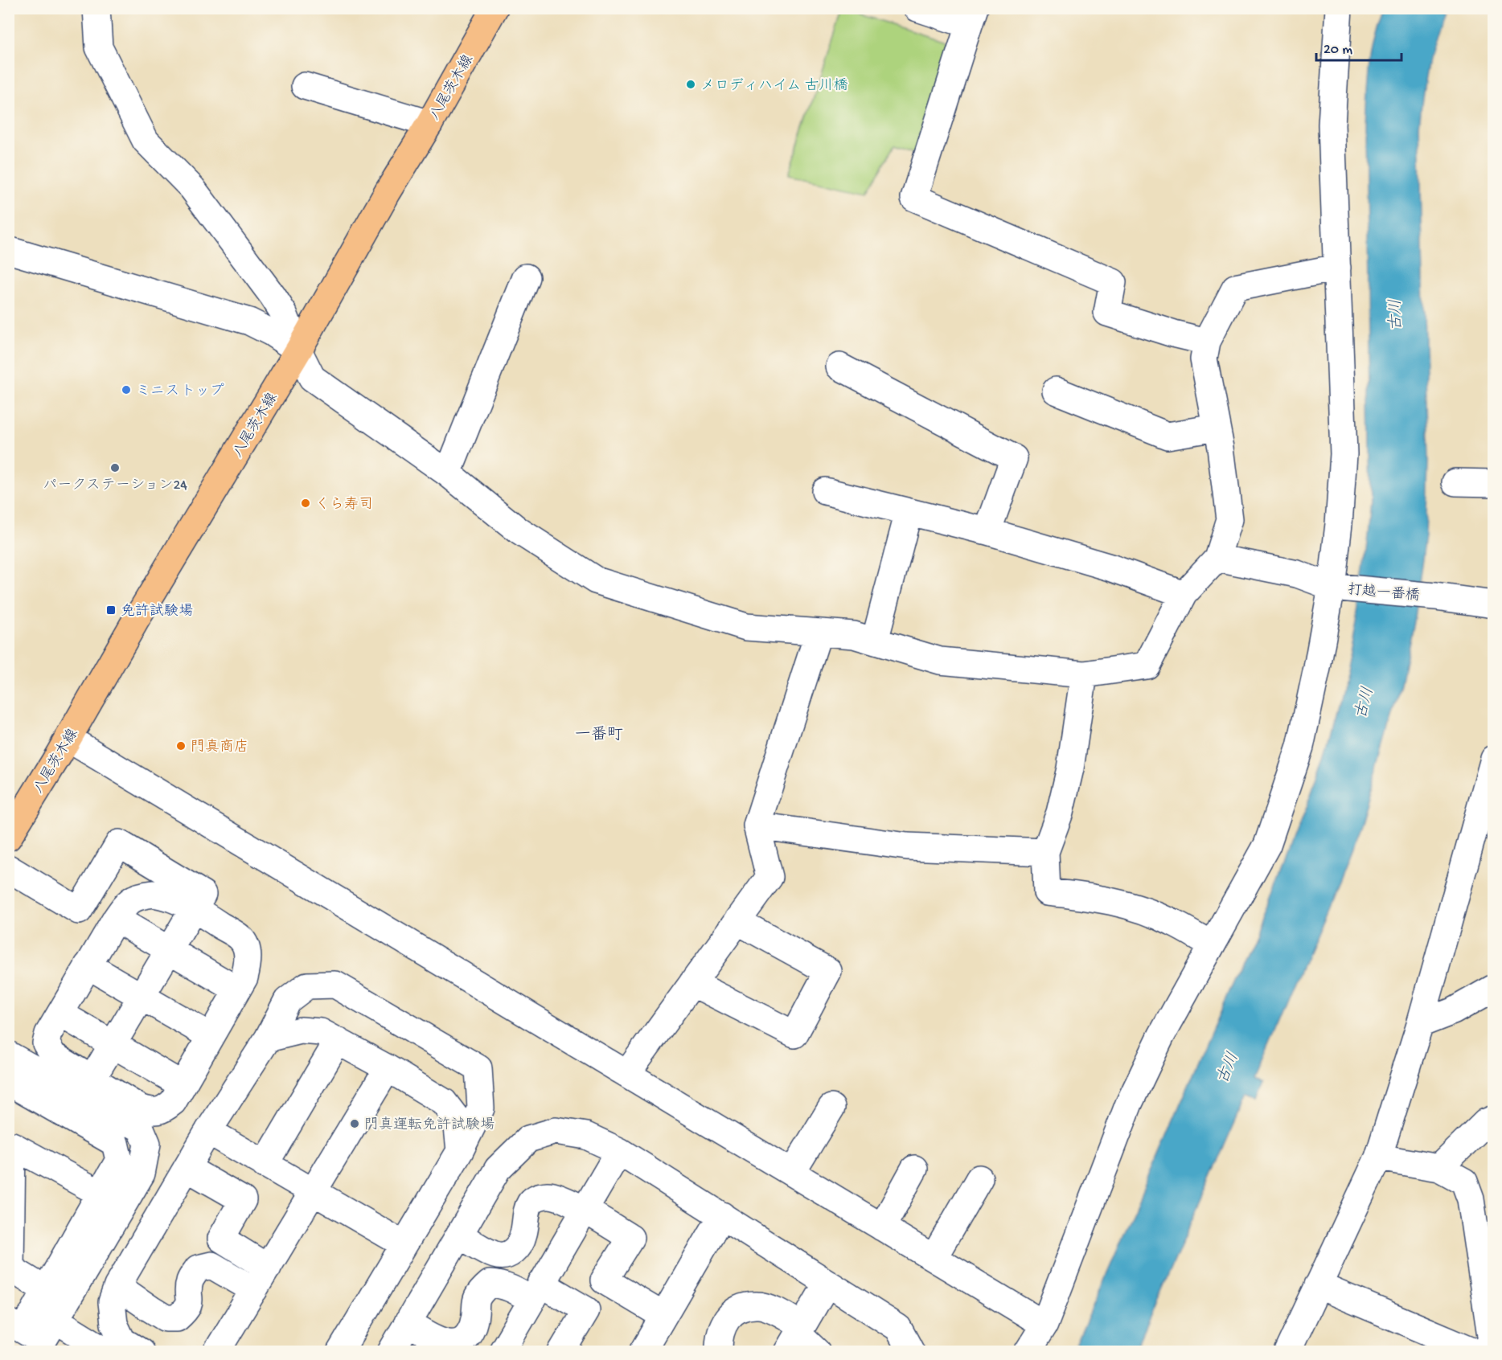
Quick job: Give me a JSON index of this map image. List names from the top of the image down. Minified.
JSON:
{"streets":{"main road":["八尾茨木線"],"street":["打越一番橋"]},"districts":["一番町"],"water":["古川"],"places":{"other":["メロディハイム 古川橋","ミニストップ","パークステーション24","くら寿司","門真商店","門真運転免許試験場"],"transit":["免許試験場"]},"scale_bar":"20 m"}
